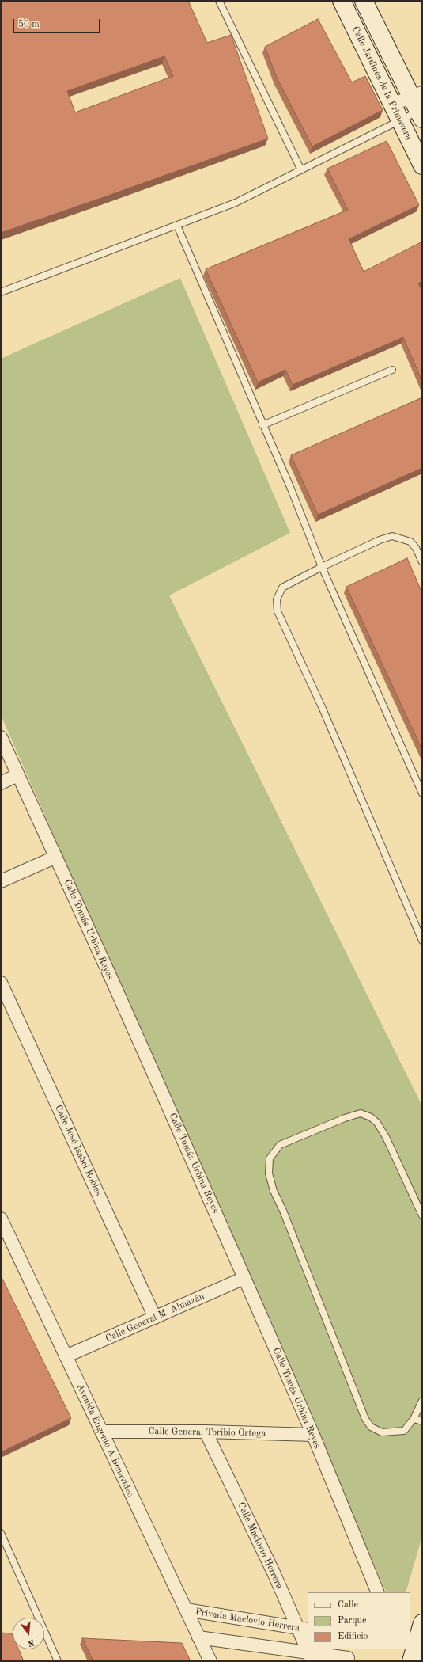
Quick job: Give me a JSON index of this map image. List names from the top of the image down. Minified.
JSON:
{"streets":{"street":["Calle Jardines de la Primavera","Calle Tomás Urbina Reyes","Calle José Isabel Robles","Calle General M. Almazán","Calle General Toribio Ortega","Avenida Eugenio A Benavides","Calle Maclovio Herrera","Privada Maclovio Herrera"]},"crossings":[["Calle Tomás Urbina Reyes","Calle General M. Almazán"],["Calle Tomás Urbina Reyes","Calle General Toribio Ortega"],["Calle José Isabel Robles","Calle General M. Almazán"],["Calle General M. Almazán","Avenida Eugenio A Benavides"],["Calle General Toribio Ortega","Avenida Eugenio A Benavides"],["Calle General Toribio Ortega","Calle Maclovio Herrera"],["Avenida Eugenio A Benavides","Privada Maclovio Herrera"],["Calle Maclovio Herrera","Privada Maclovio Herrera"]],"legend":["Calle","Parque","Edificio"],"scale_bar":"50 m","north":"bottom"}
